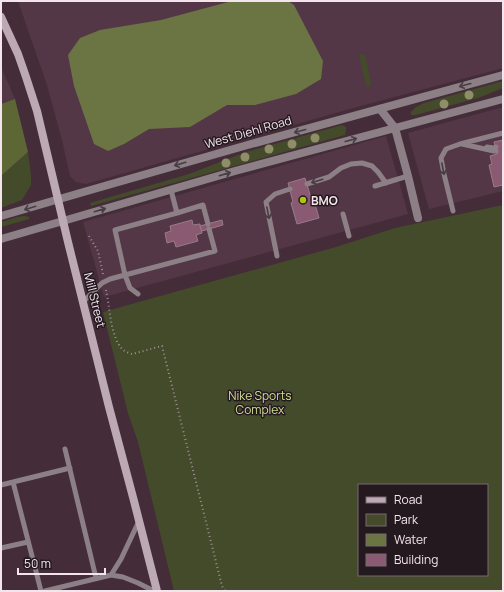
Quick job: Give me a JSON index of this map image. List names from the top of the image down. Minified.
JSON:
{"streets":{"main road":["Mill Street"],"street":["West Diehl Road"]},"crossings":[["West Diehl Road","Mill Street"]],"parks":["Nike Sports Complex"],"places":["BMO"],"legend":["Road","Park","Water","Building"],"scale_bar":"50 m"}
